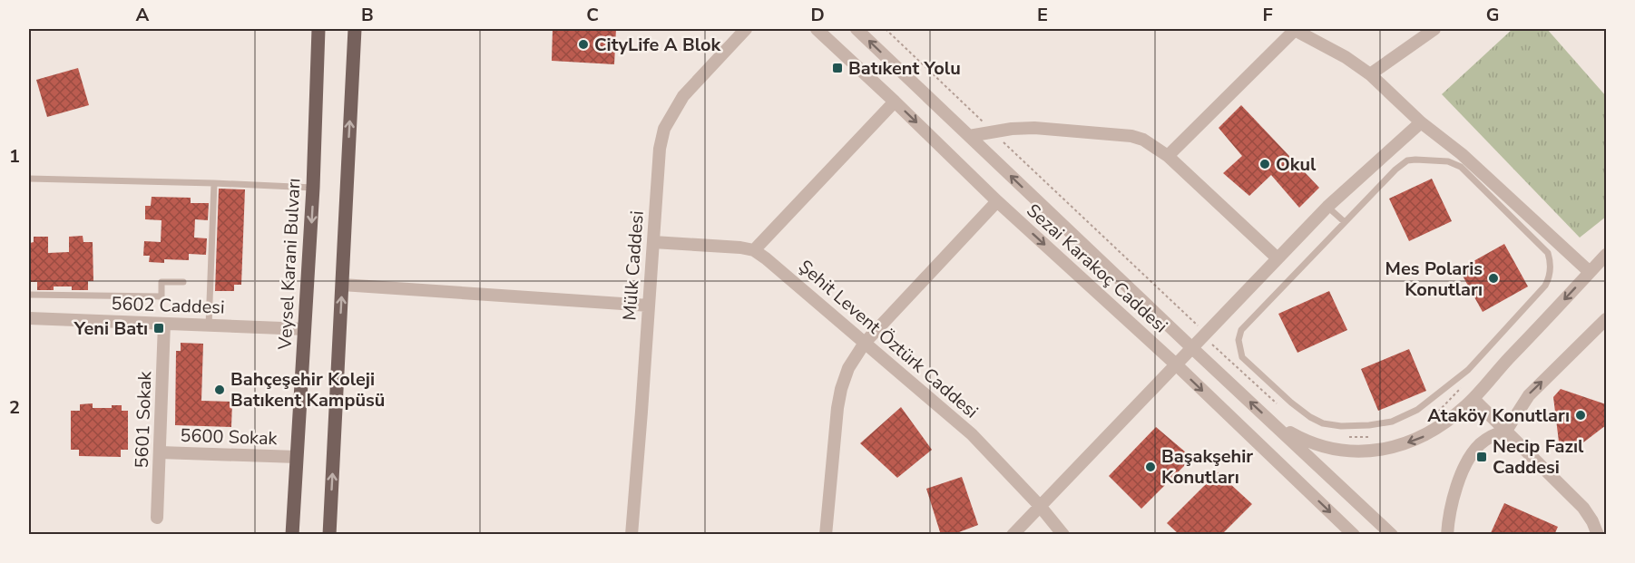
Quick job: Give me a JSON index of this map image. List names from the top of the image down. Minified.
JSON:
{"streets":{"main road":["Veysel Karani Bulvarı"],"street":["Mülk Caddesi","Sezai Karakoç Caddesi","5602 Caddesi","Şehit Levent Öztürk Caddesi","5601 Sokak","5600 Sokak"]},"crossings":[["Veysel Karani Bulvarı","5602 Caddesi"],["Veysel Karani Bulvarı","5600 Sokak"],["5602 Caddesi","5601 Sokak"],["5601 Sokak","5600 Sokak"]],"places":{"other":["CityLife A Blok","Okul","Mes Polaris Konutları","Bahçeşehir Koleji Batıkent Kampüsü","Ataköy Konutları","Başakşehir Konutları"],"transit":["Batıkent Yolu","Yeni Batı","Necip Fazıl Caddesi"]},"grid":{"columns":["A","B","C","D","E","F","G"],"rows":["1","2"]}}
